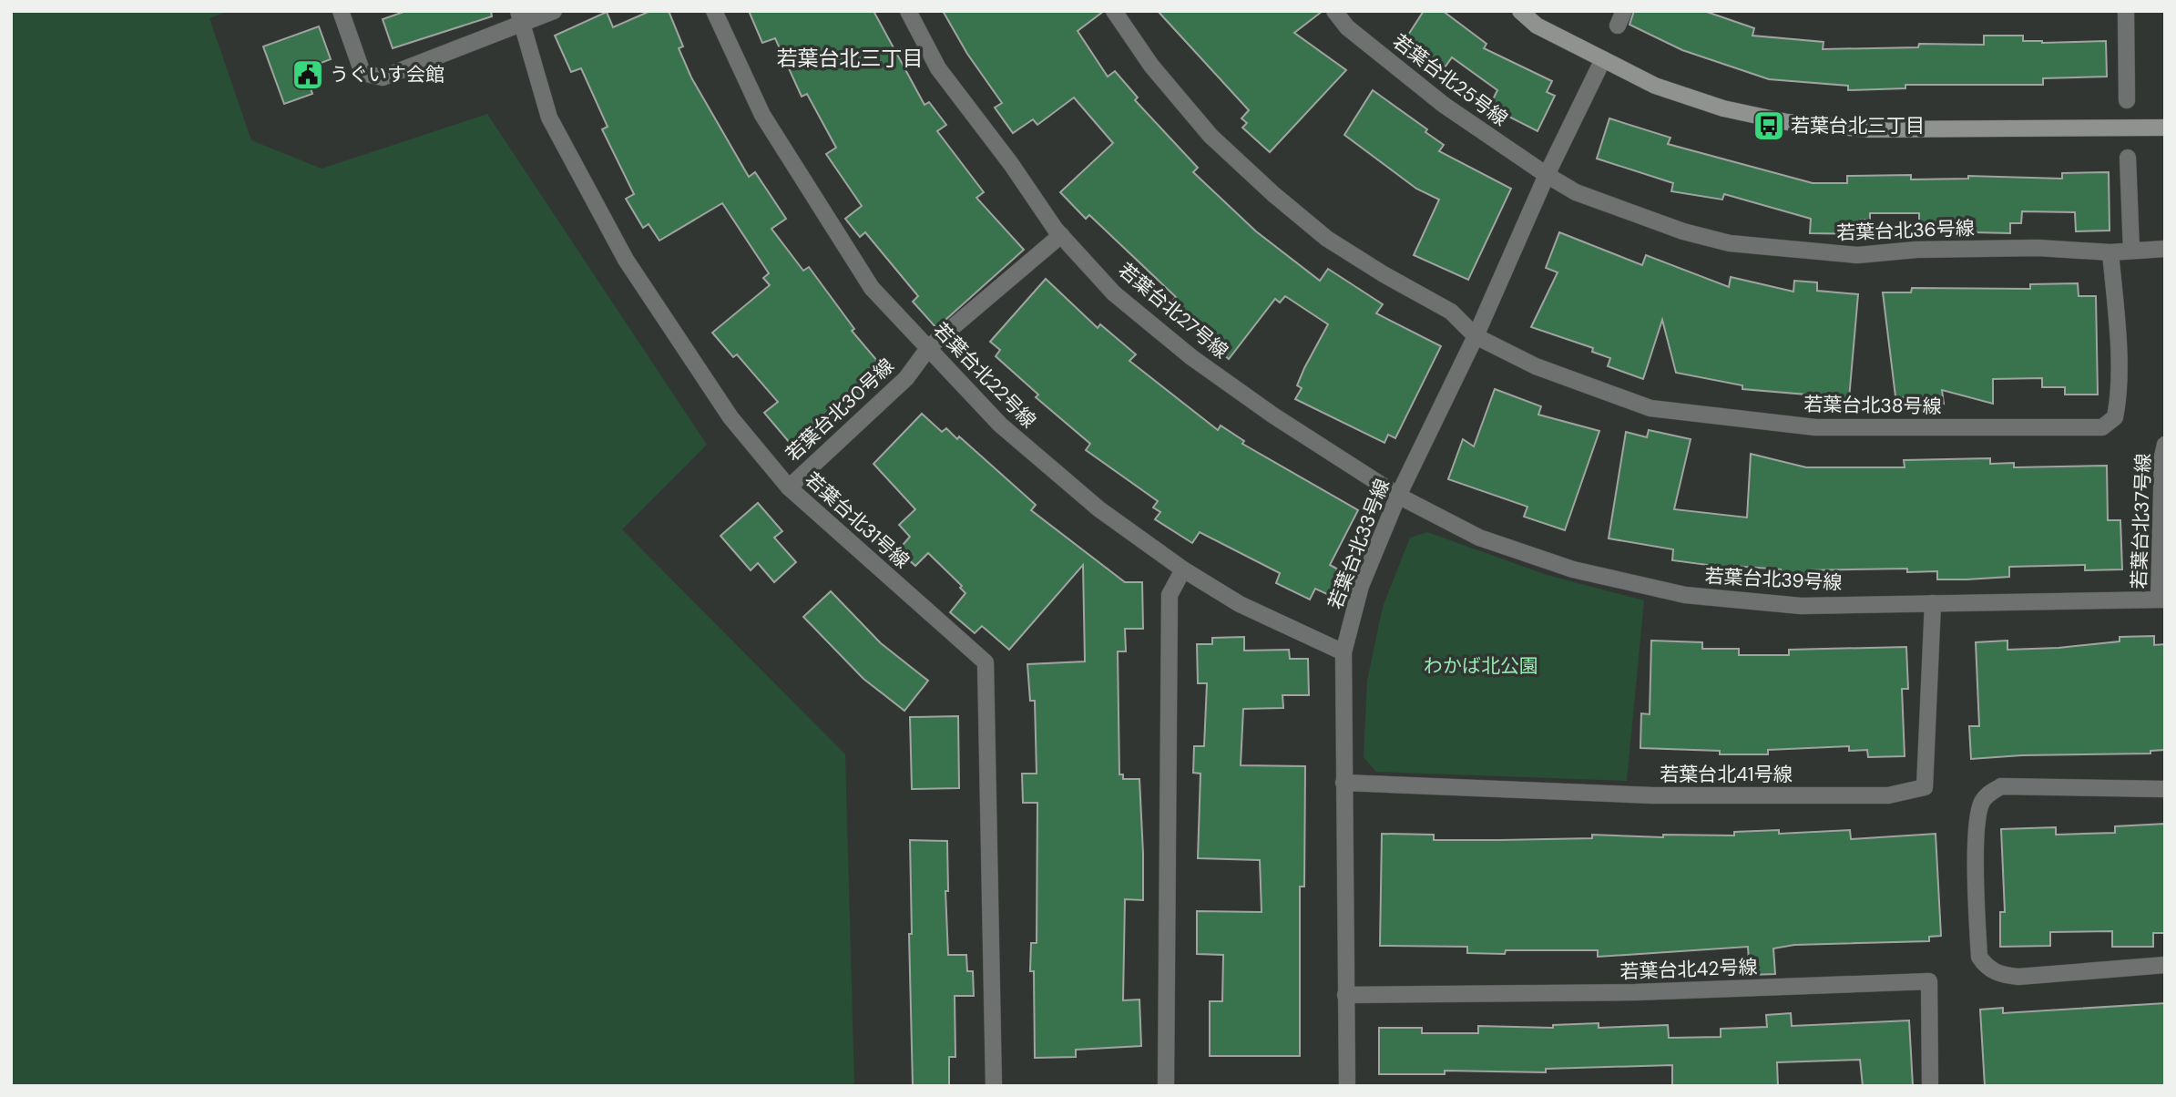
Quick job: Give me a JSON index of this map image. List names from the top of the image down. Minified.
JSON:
{"streets":{"street":["若葉台北25号線","若葉台北36号線","若葉台北27号線","若葉台北22号線","若葉台北38号線","若葉台北30号線","若葉台北31号線","若葉台北37号線","若葉台北33号線","若葉台北39号線","若葉台北41号線","若葉台北42号線"]},"crossings":[["若葉台北25号線","若葉台北36号線"],["若葉台北25号線","若葉台北33号線"],["若葉台北36号線","若葉台北38号線"],["若葉台北36号線","若葉台北33号線"],["若葉台北27号線","若葉台北30号線"],["若葉台北27号線","若葉台北33号線"],["若葉台北27号線","若葉台北39号線"],["若葉台北22号線","若葉台北30号線"],["若葉台北22号線","若葉台北33号線"],["若葉台北38号線","若葉台北33号線"],["若葉台北30号線","若葉台北31号線"],["若葉台北37号線","若葉台北39号線"],["若葉台北33号線","若葉台北39号線"],["若葉台北33号線","若葉台北41号線"],["若葉台北33号線","若葉台北42号線"],["若葉台北39号線","若葉台北41号線"]],"districts":["若葉台北三丁目"],"parks":["わかば北公園"],"places":{"public building":["うぐいす会館"],"bus stop":["若葉台北三丁目"]}}
